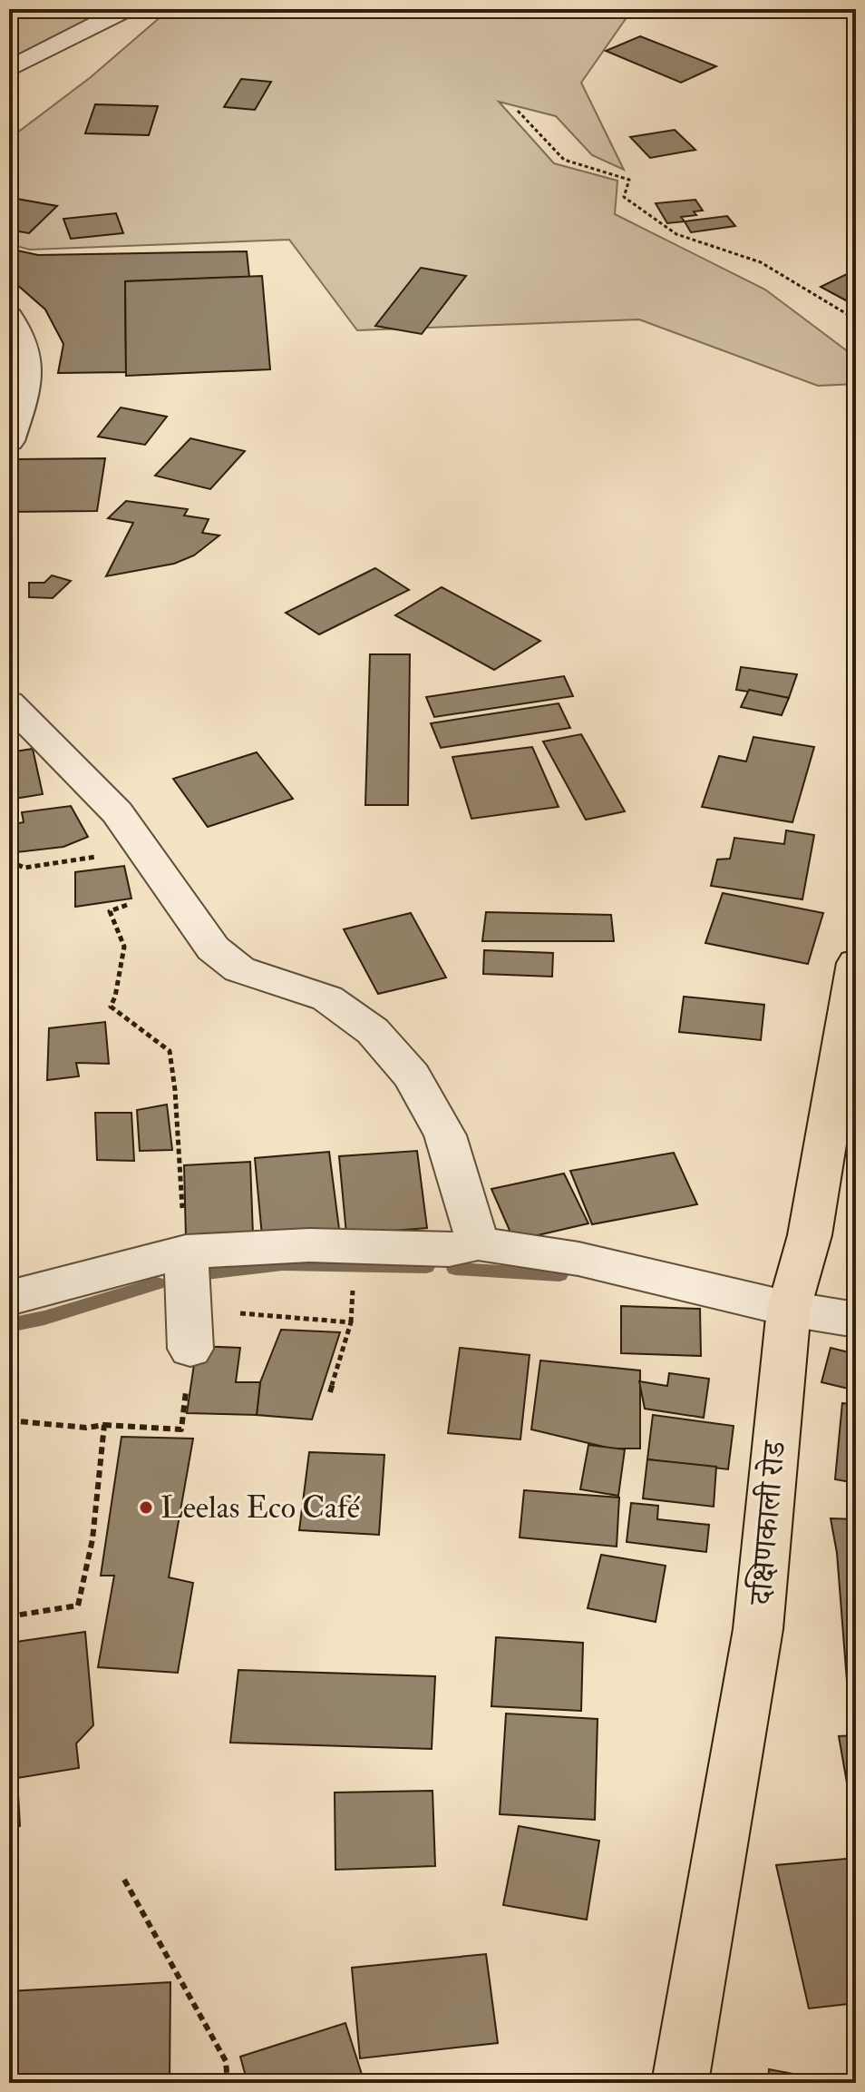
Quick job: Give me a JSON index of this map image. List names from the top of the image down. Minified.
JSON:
{"streets":{"main road":["दक्षिणकाली रोड"]},"places":["Leelas Eco Café"]}
